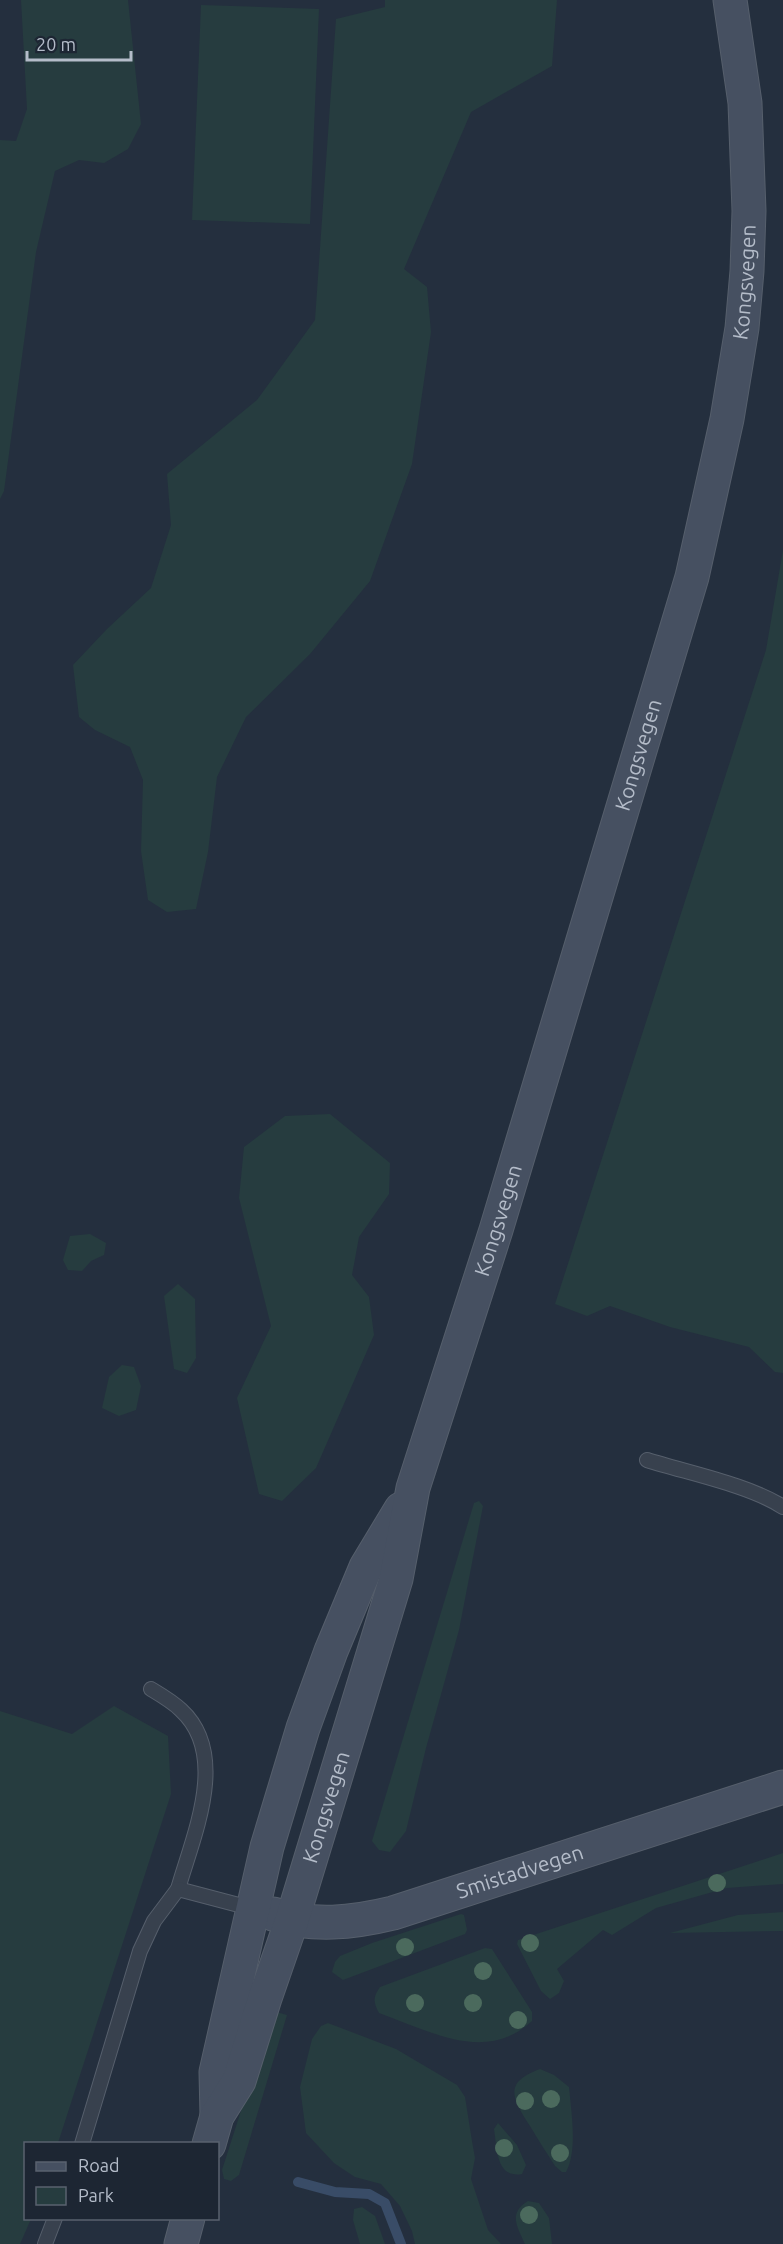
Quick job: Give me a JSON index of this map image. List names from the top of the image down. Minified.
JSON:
{"streets":{"main road":["Kongsvegen","Smistadvegen"]},"crossings":[["Kongsvegen","Smistadvegen"]],"legend":["Road","Park"],"scale_bar":"20 m"}
